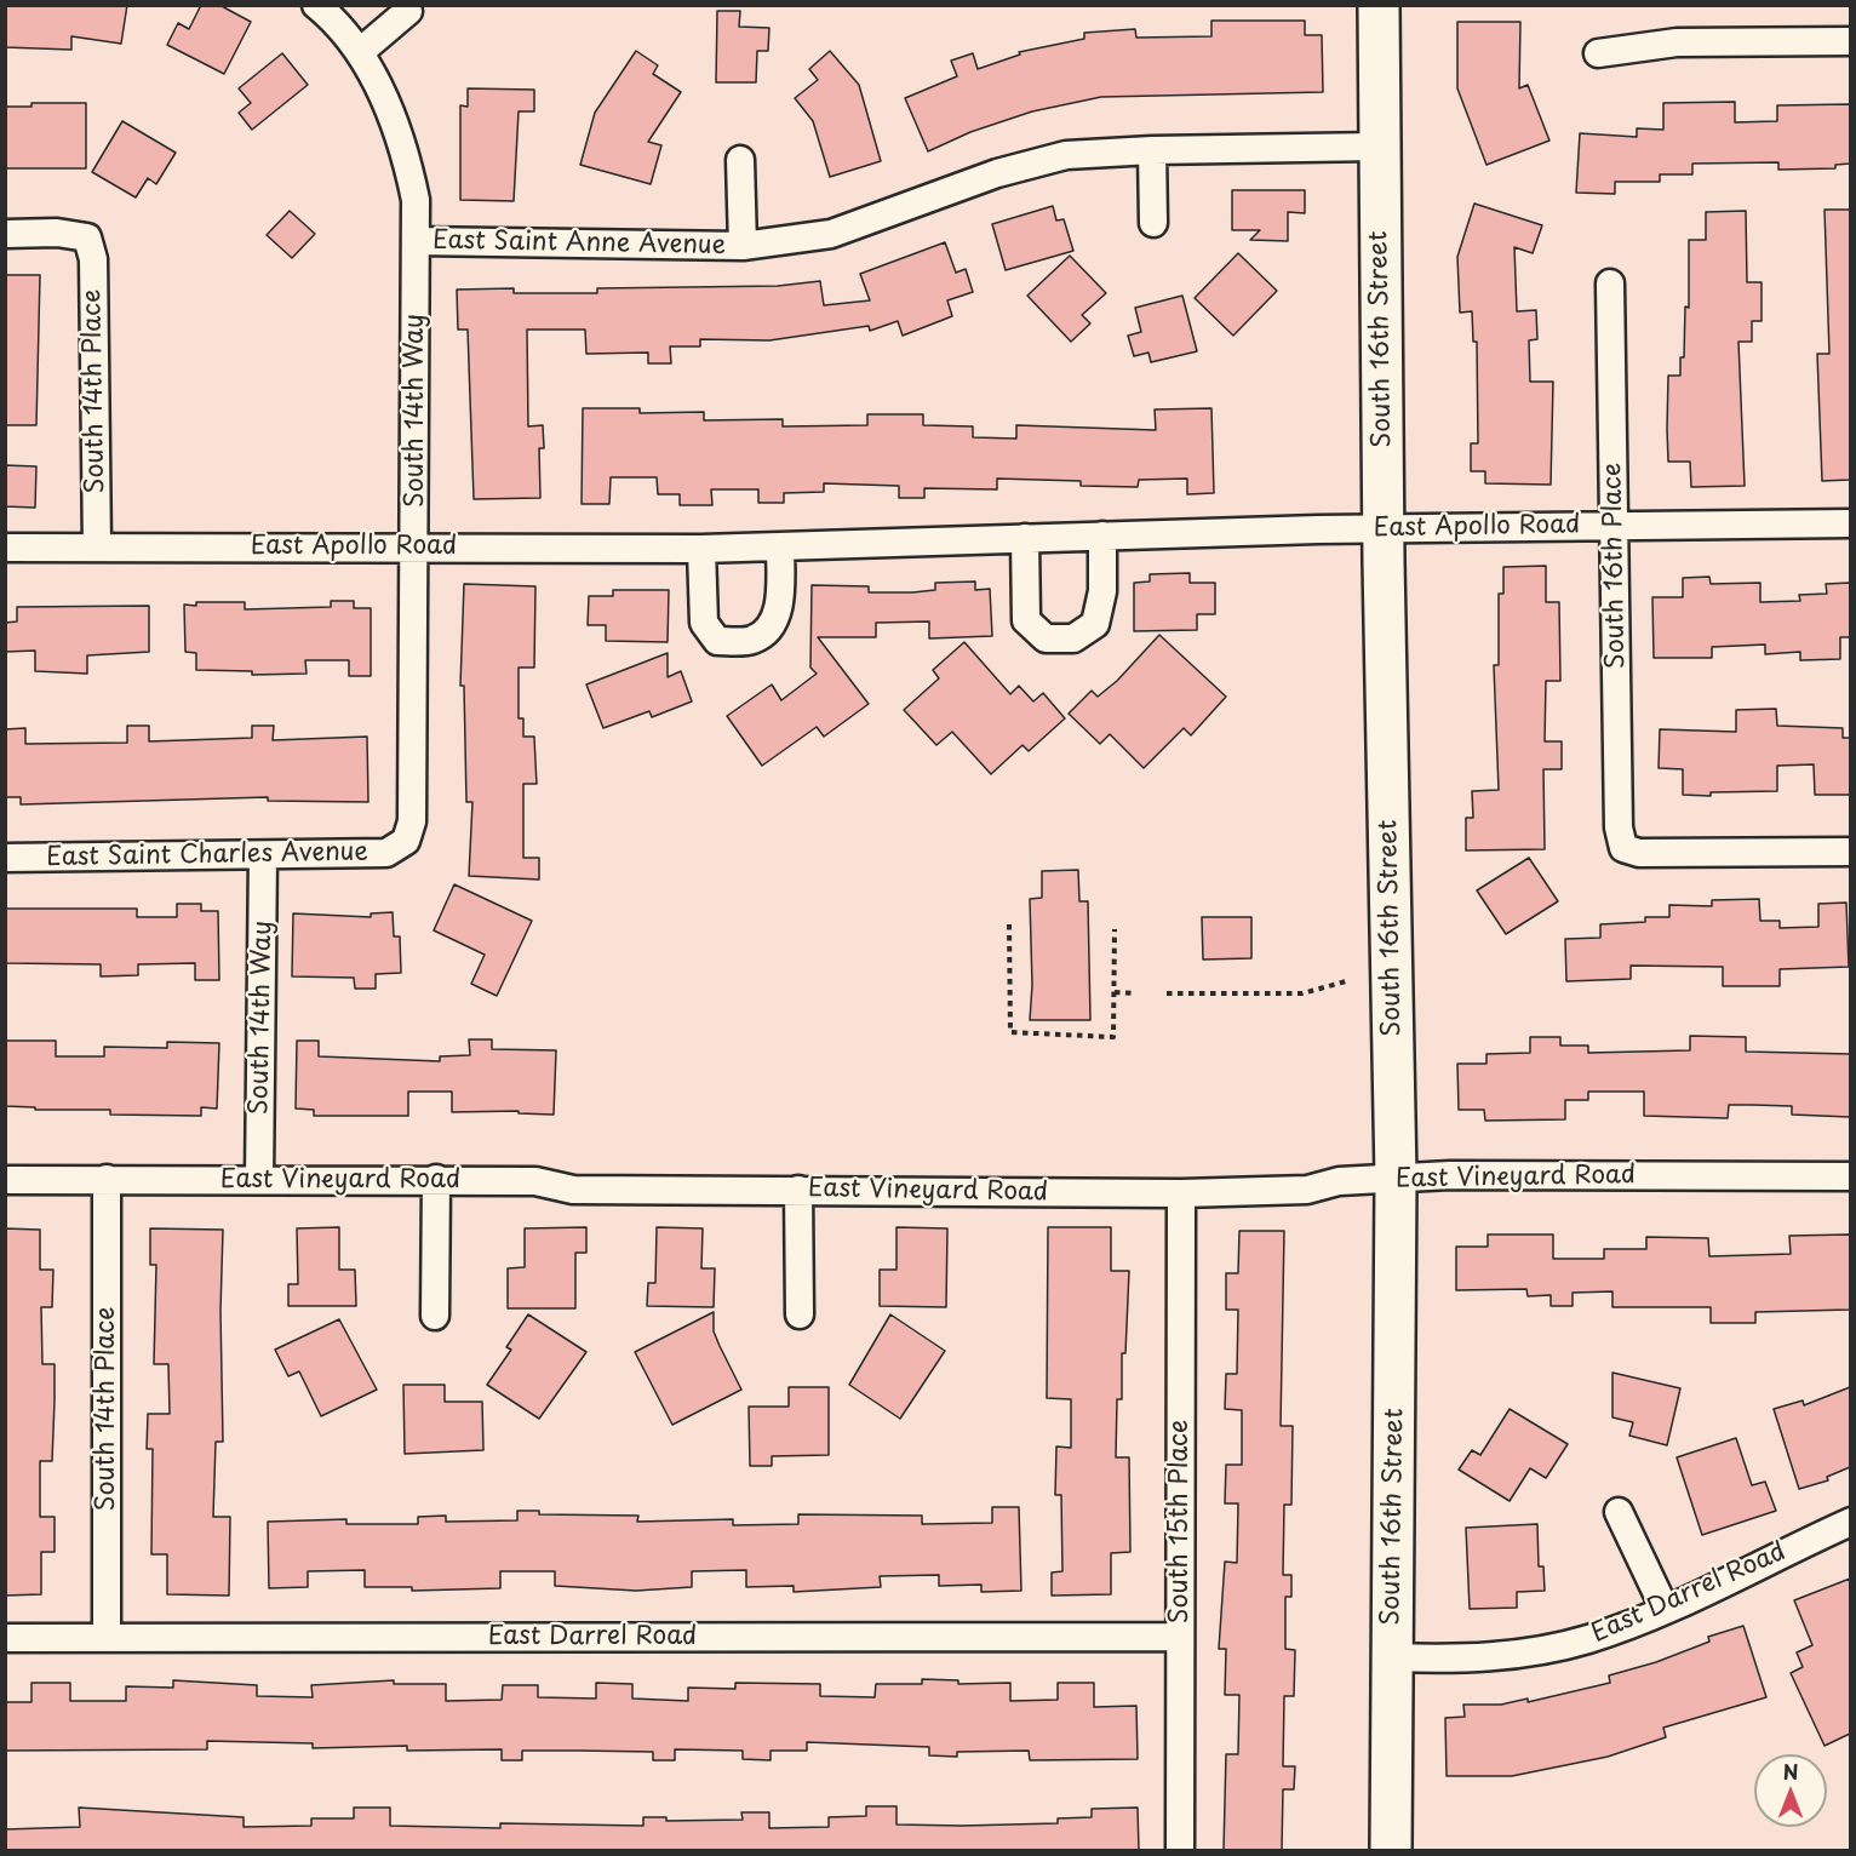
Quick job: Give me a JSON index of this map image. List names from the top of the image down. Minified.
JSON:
{"streets":{"main road":["South 16th Street"],"street":["East Saint Anne Avenue","South 14th Place","South 14th Way","East Apollo Road","South 16th Place","East Saint Charles Avenue","East Vineyard Road","South 15th Place","East Darrel Road"]},"crossings":[["East Saint Anne Avenue","South 16th Street"],["East Saint Anne Avenue","South 14th Way"],["South 16th Street","East Apollo Road"],["South 16th Street","East Vineyard Road"],["South 16th Street","East Darrel Road"],["South 14th Place","East Apollo Road"],["South 14th Place","East Vineyard Road"],["South 14th Place","East Darrel Road"],["South 14th Way","East Apollo Road"],["South 14th Way","East Saint Charles Avenue"],["South 14th Way","East Vineyard Road"],["East Apollo Road","South 16th Place"],["East Vineyard Road","South 15th Place"],["South 15th Place","East Darrel Road"]],"north":"top"}
